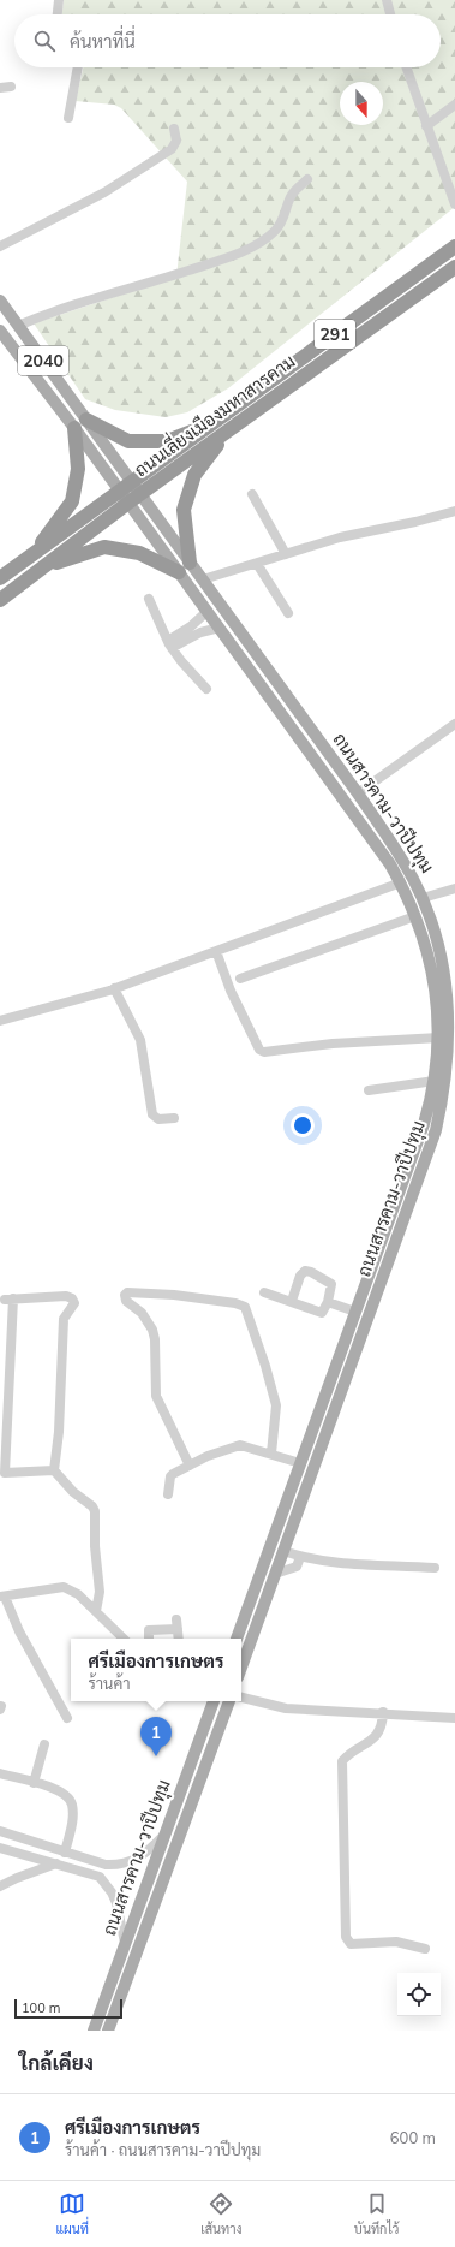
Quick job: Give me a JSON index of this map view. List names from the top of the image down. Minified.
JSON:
{"streets":{"highway":["291","ถนนเลี่ยงเมืองมหาสารคาม"],"main road":["2040","ถนนสารคาม-วาปีปทุม"]},"crossings":[["ถนนเลี่ยงเมืองมหาสารคาม","ถนนสารคาม-วาปีปทุม"]],"scale_bar":"100 m","north":"bottom","page":{"search":"ค้นหาที่นี่","popup":["ศรีเมืองการเกษตร","ร้านค้า"],"pins":"1","scale":"100 m","heading":"ใกล้เคียง","list":[{"mark":"1","name":"ศรีเมืองการเกษตร","note":"ร้านค้า · ถนนสารคาม-วาปีปทุม","value":"600 m"}],"nav":["แผนที่","เส้นทาง","บันทึกไว้"]}}
